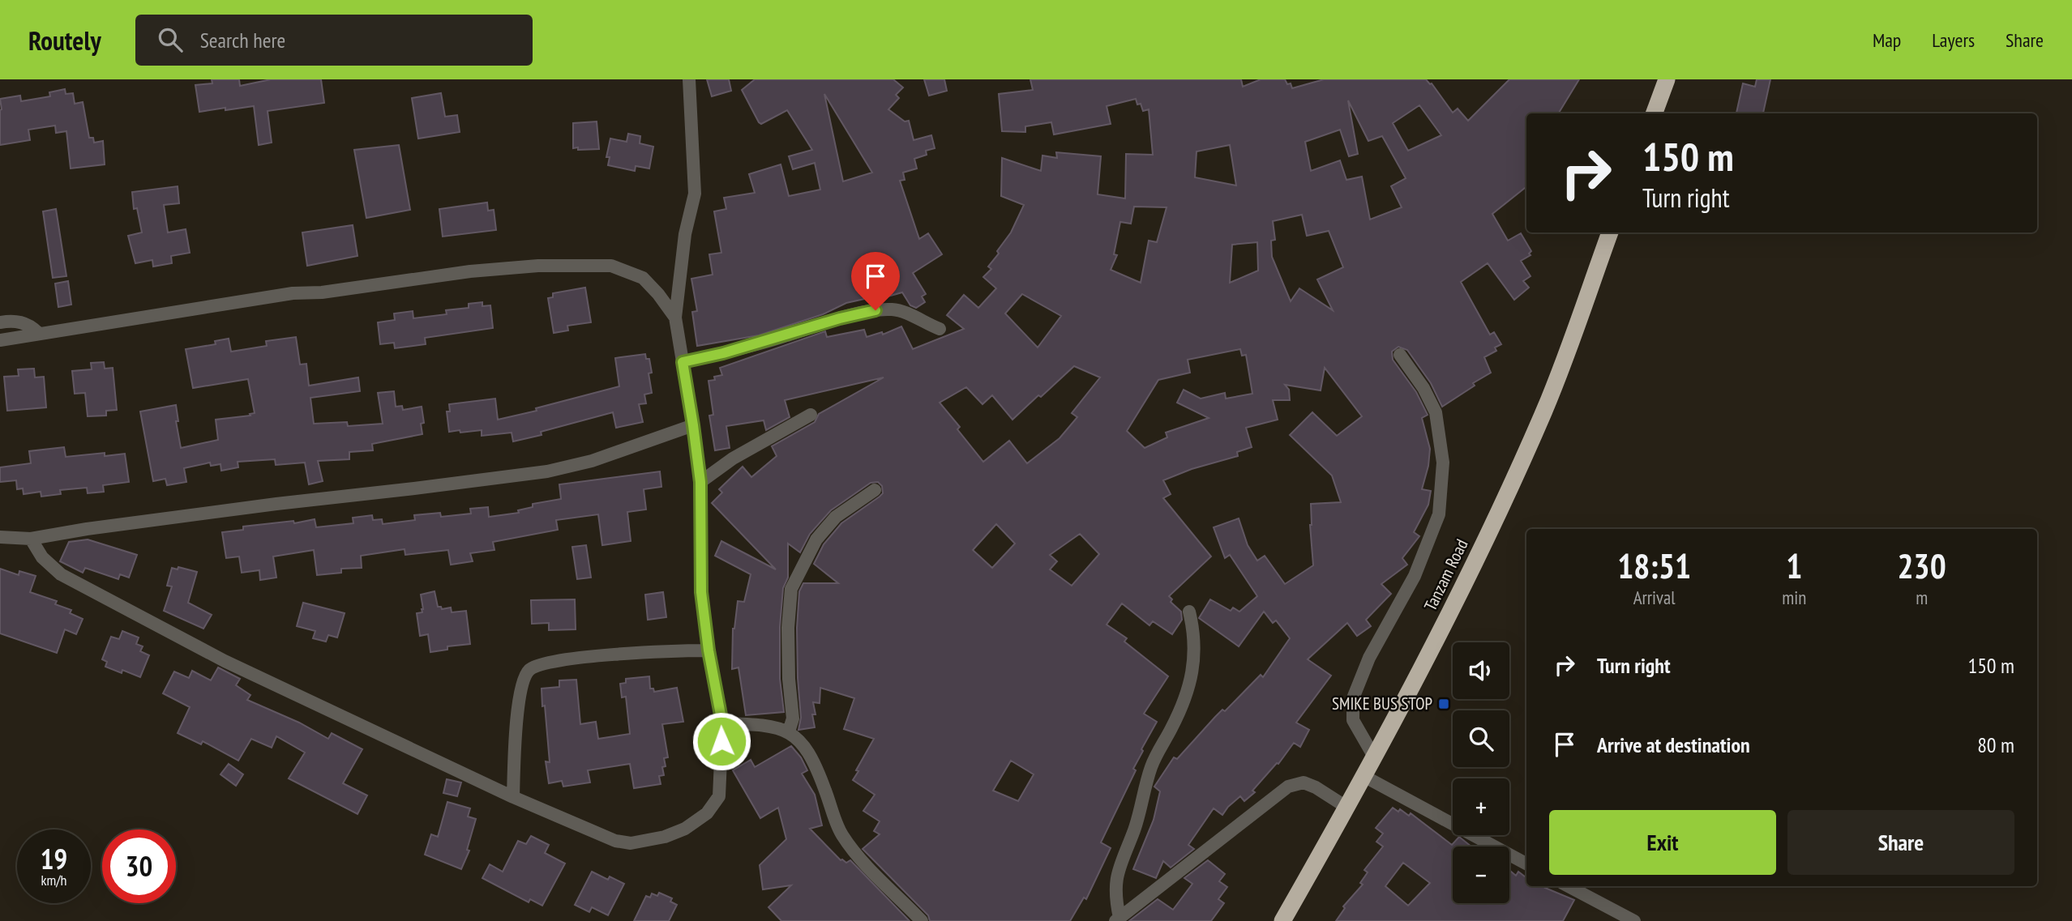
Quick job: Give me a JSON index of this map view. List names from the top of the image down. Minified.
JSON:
{"streets":{"highway":["Tanzam Road"]},"places":{"transit":["SMIKE BUS STOP"]},"page":{"header":"Routely","search":"Search here","nav":["Map","Layers","Share"],"turn":["150 m","Turn right"],"eta":["18:51","Arrival","1","min","230","m"],"list":[{"name":"Turn right","value":"150 m"},{"name":"Arrive at destination","value":"80 m"}],"map_buttons":["+","−"],"buttons":["Exit","Share"],"speed":"19 km/h","limit":"30"}}
